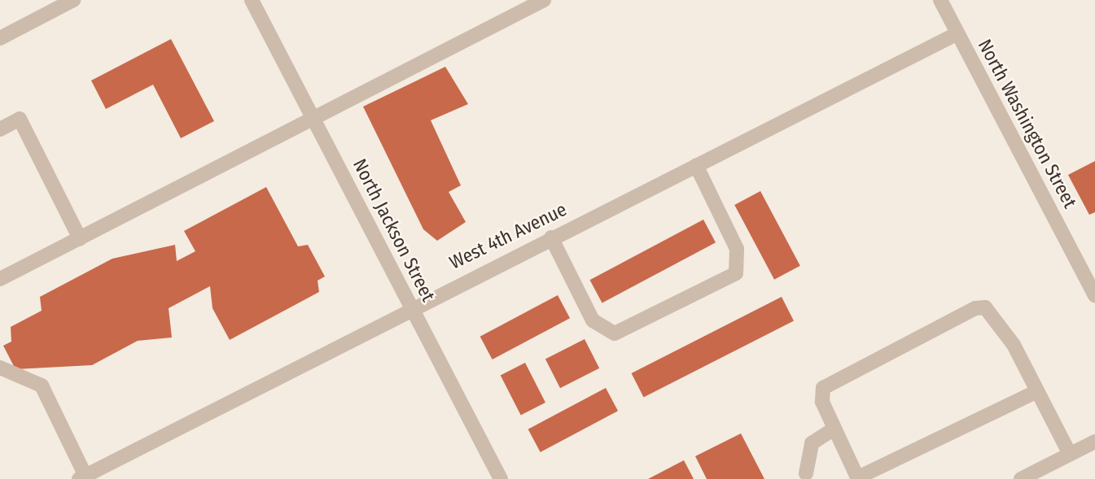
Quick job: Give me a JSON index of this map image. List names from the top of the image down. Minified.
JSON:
{"streets":{"street":["North Washington Street","North Jackson Street","West 4th Avenue"]},"crossings":[["North Washington Street","West 4th Avenue"],["North Jackson Street","West 4th Avenue"]]}
